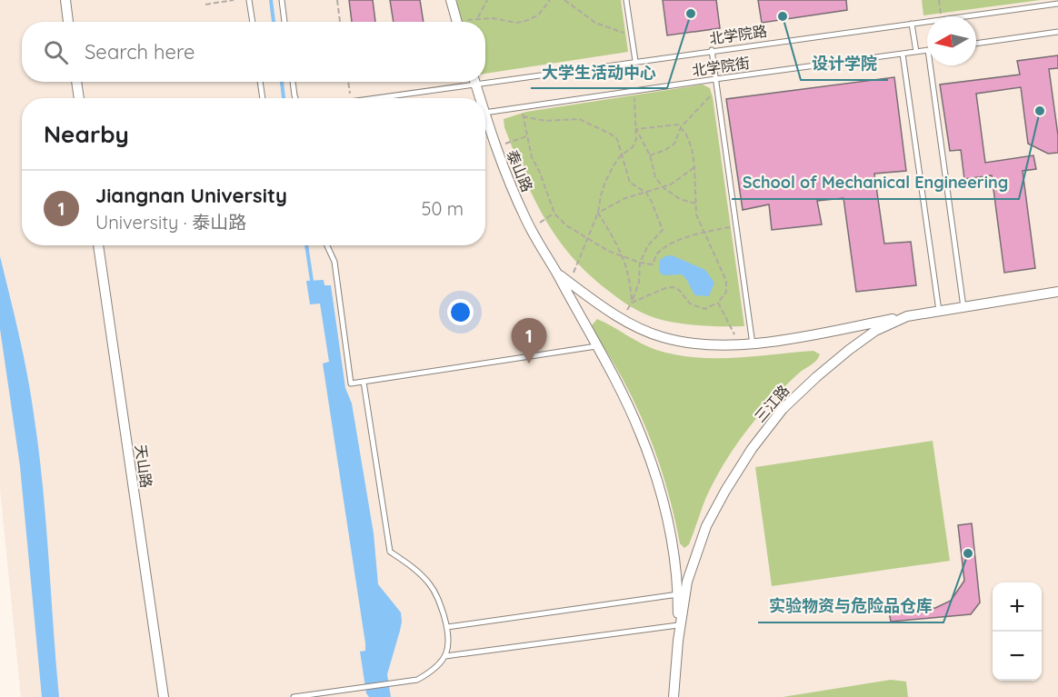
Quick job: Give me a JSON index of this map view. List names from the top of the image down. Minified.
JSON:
{"streets":{"street":["泰山路","三江路","天山路"],"lane":["北学院路","北学院街"]},"crossings":[["泰山路","三江路"]],"places":["大学生活动中心","设计学院","School of Mechanical Engineering","实验物资与危险品仓库"],"north":"left","page":{"search":"Search here","heading":"Nearby","list":[{"mark":"1","name":"Jiangnan University","note":"University · 泰山路","value":"50 m"}],"pins":"1","map_buttons":["+","−"]}}
